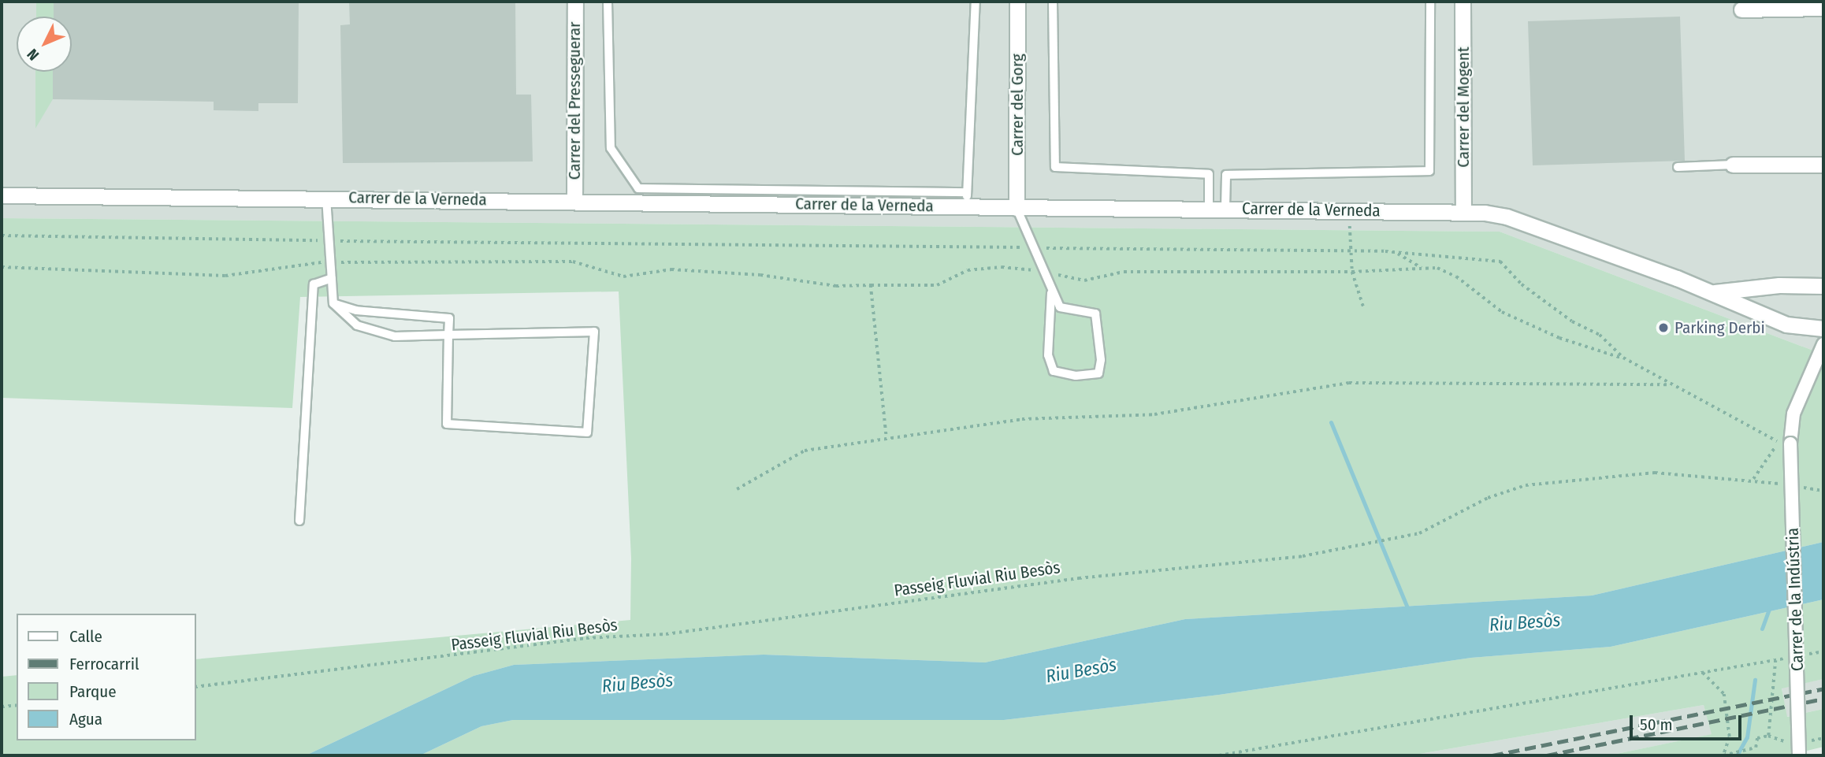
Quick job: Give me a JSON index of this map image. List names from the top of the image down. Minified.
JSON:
{"streets":{"street":["Carrer del Presseguerar","Carrer del Gorg","Carrer del Mogent","Carrer de la Verneda","Carrer de la Indústria"],"path":["Passeig Fluvial Riu Besòs"]},"crossings":[["Carrer del Presseguerar","Carrer de la Verneda"],["Carrer del Gorg","Carrer de la Verneda"],["Carrer del Mogent","Carrer de la Verneda"]],"water":["Riu Besòs"],"places":["Parking Derbi"],"legend":["Calle","Ferrocarril","Parque","Agua"],"scale_bar":"50 m","north":"bottom left"}
